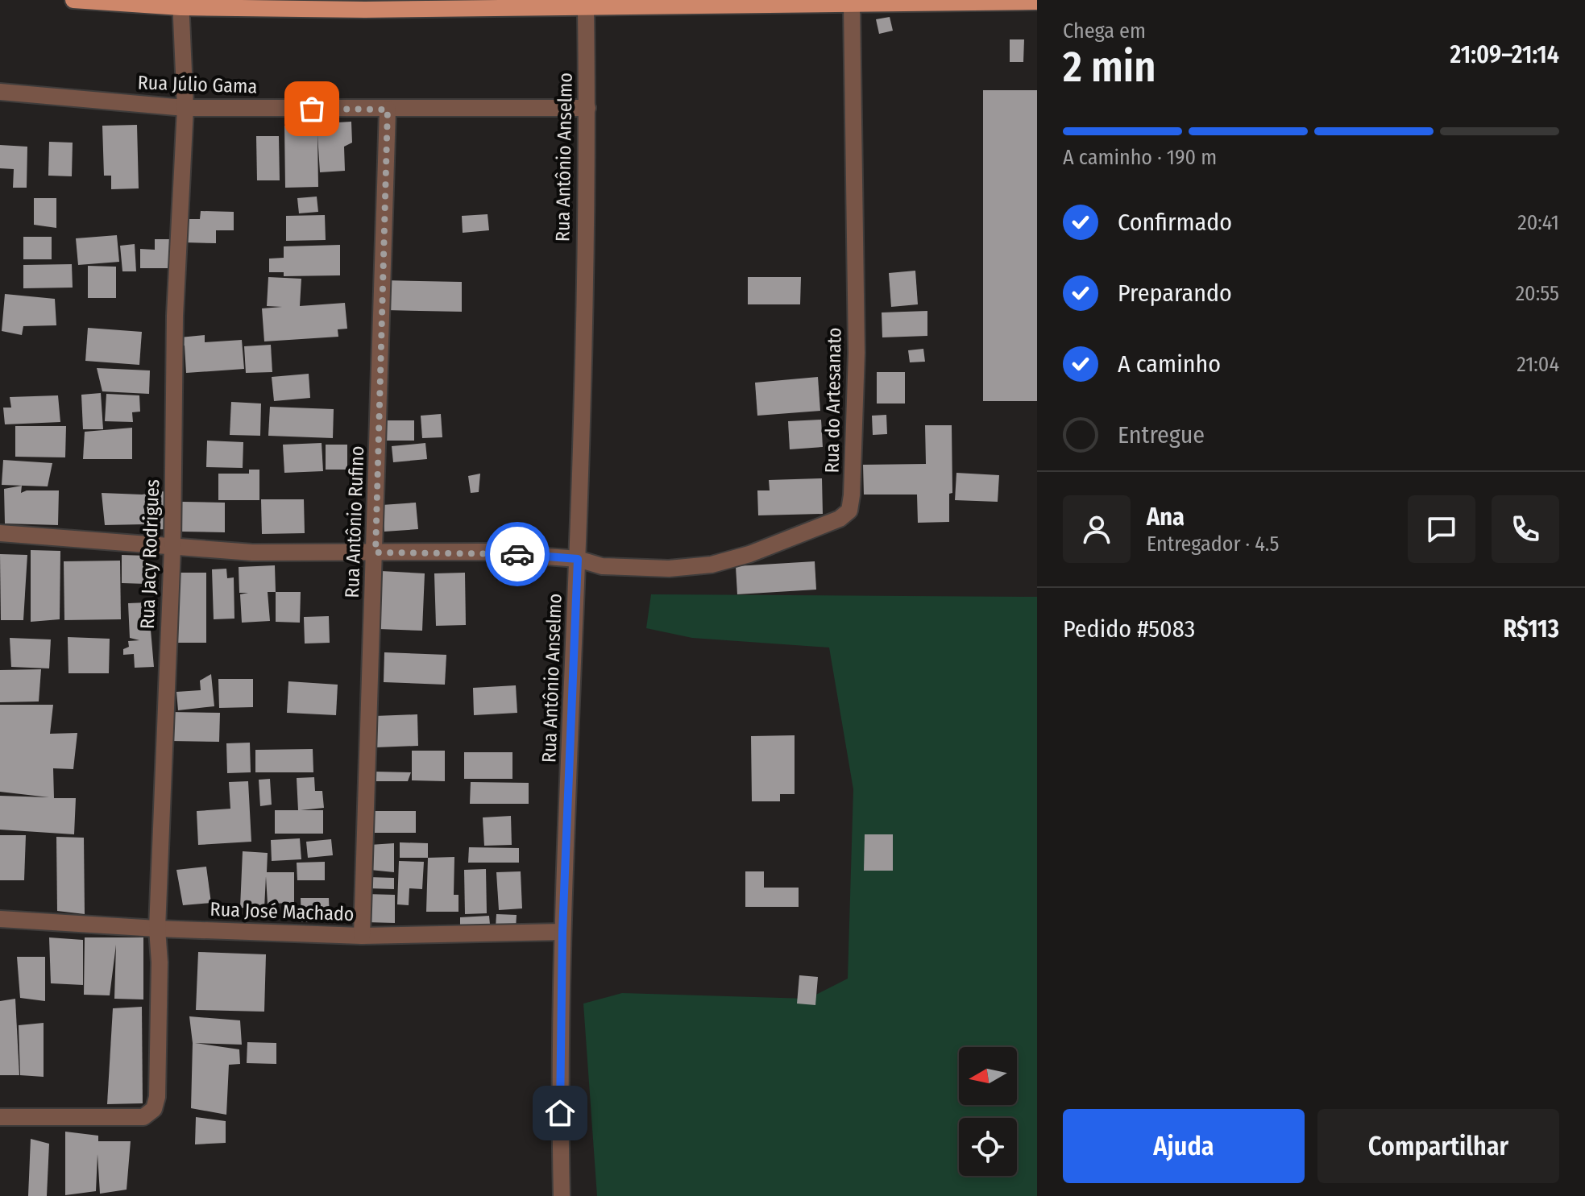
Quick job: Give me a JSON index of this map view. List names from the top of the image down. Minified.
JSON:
{"streets":{"street":["Rua Júlio Gama","Rua Antônio Anselmo","Rua do Artesanato","Rua Antônio Rufino","Rua Jacy Rodrigues","Rua José Machado"]},"crossings":[["Rua Júlio Gama","Rua Antônio Anselmo"],["Rua Júlio Gama","Rua Antônio Rufino"],["Rua Júlio Gama","Rua Jacy Rodrigues"],["Rua Antônio Anselmo","Rua do Artesanato"],["Rua Antônio Anselmo","Rua José Machado"],["Rua Antônio Rufino","Rua José Machado"],["Rua Jacy Rodrigues","Rua José Machado"]],"north":"left","page":{"heading":["2 min","Chega em","21:09–21:14"],"panel":["Ana","Entregador · 4.5","Pedido #5083","R$113"],"bar":"A caminho · 190 m","list":[["Confirmado","20:41"],["Preparando","20:55"],["A caminho","21:04"],"Entregue"],"buttons":["Ajuda","Compartilhar"]}}
